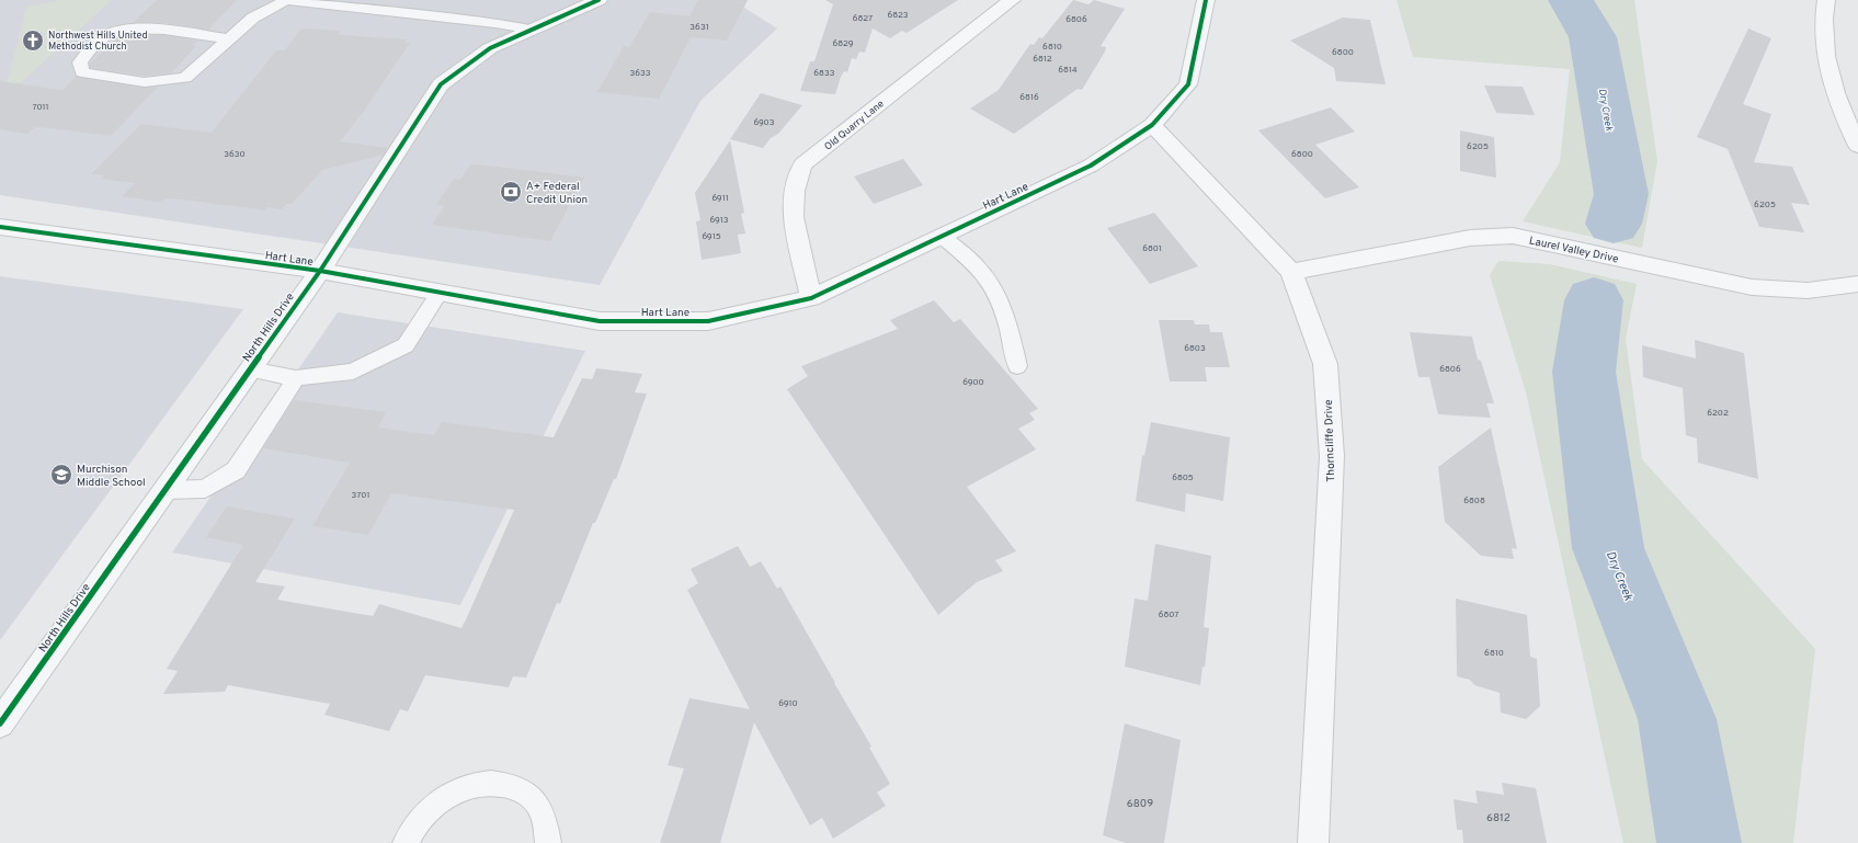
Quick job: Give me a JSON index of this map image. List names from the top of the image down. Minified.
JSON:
{"streets":{"street":["Old Quarry Lane","Hart Lane","Laurel Valley Drive","North Hills Drive","Thorncliffe Drive"]},"crossings":[["Old Quarry Lane","Hart Lane"],["Hart Lane","North Hills Drive"],["Hart Lane","Thorncliffe Drive"],["Laurel Valley Drive","Thorncliffe Drive"]],"water":["Dry Creek"],"places":{"church":["Northwest Hills United Methodist Church"],"bank":["A+ Federal Credit Union"],"school or university":["Murchison Middle School"]},"house_numbers":["6823","6827","6806","3631","6829","6810","6800","6812","6814","3633","6833","6816","7011","6903","6205","3630","6800","6911","6205","6913","6915","6801","6803","6806","6900","6202","6805","3701","6808","6807","6810","6910","6809","6812"]}
